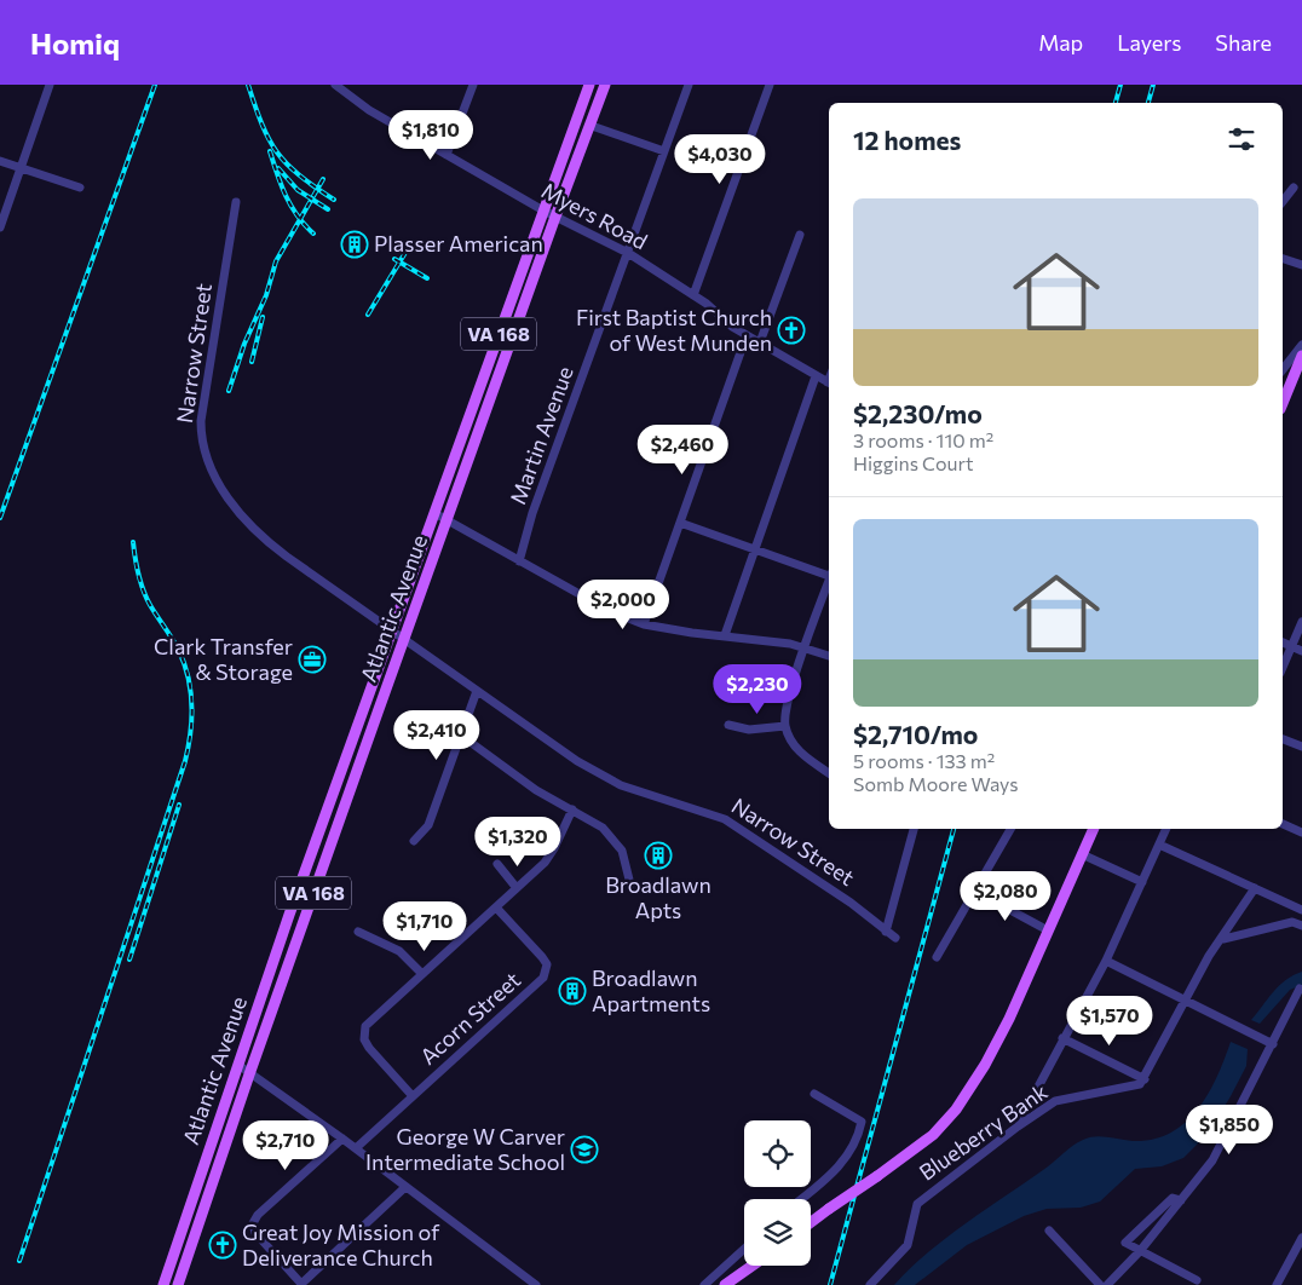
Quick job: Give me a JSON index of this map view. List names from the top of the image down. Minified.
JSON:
{"streets":{"main road":["VA 168","Atlantic Avenue"],"street":["Myers Road","Narrow Street","Martin Avenue","Acorn Street","Blueberry Bank"]},"crossings":[["Myers Road","Martin Avenue"],["Myers Road","Atlantic Avenue"],["Narrow Street","Atlantic Avenue"]],"places":{"building":["Plasser American","Broadlawn Apts","Broadlawn Apartments"],"church":["First Baptist Church of West Munden","Great Joy Mission of Deliverance Church"],"office":["Clark Transfer & Storage"],"school or university":["George W Carver Intermediate School"]},"page":{"header":"Homiq","nav":["Map","Layers","Share"],"heading":"12 homes","price":["$1,810","$4,030","$2,460","$2,000","$2,230","$2,410","$1,320","$2,080","$1,710","$1,570","$1,850","$2,710"],"list":[{"name":"$2,230/mo","note":"3 rooms · 110 m² · Higgins Court"},{"name":"$2,710/mo","note":"5 rooms · 133 m² · Somb Moore Ways"}]}}
